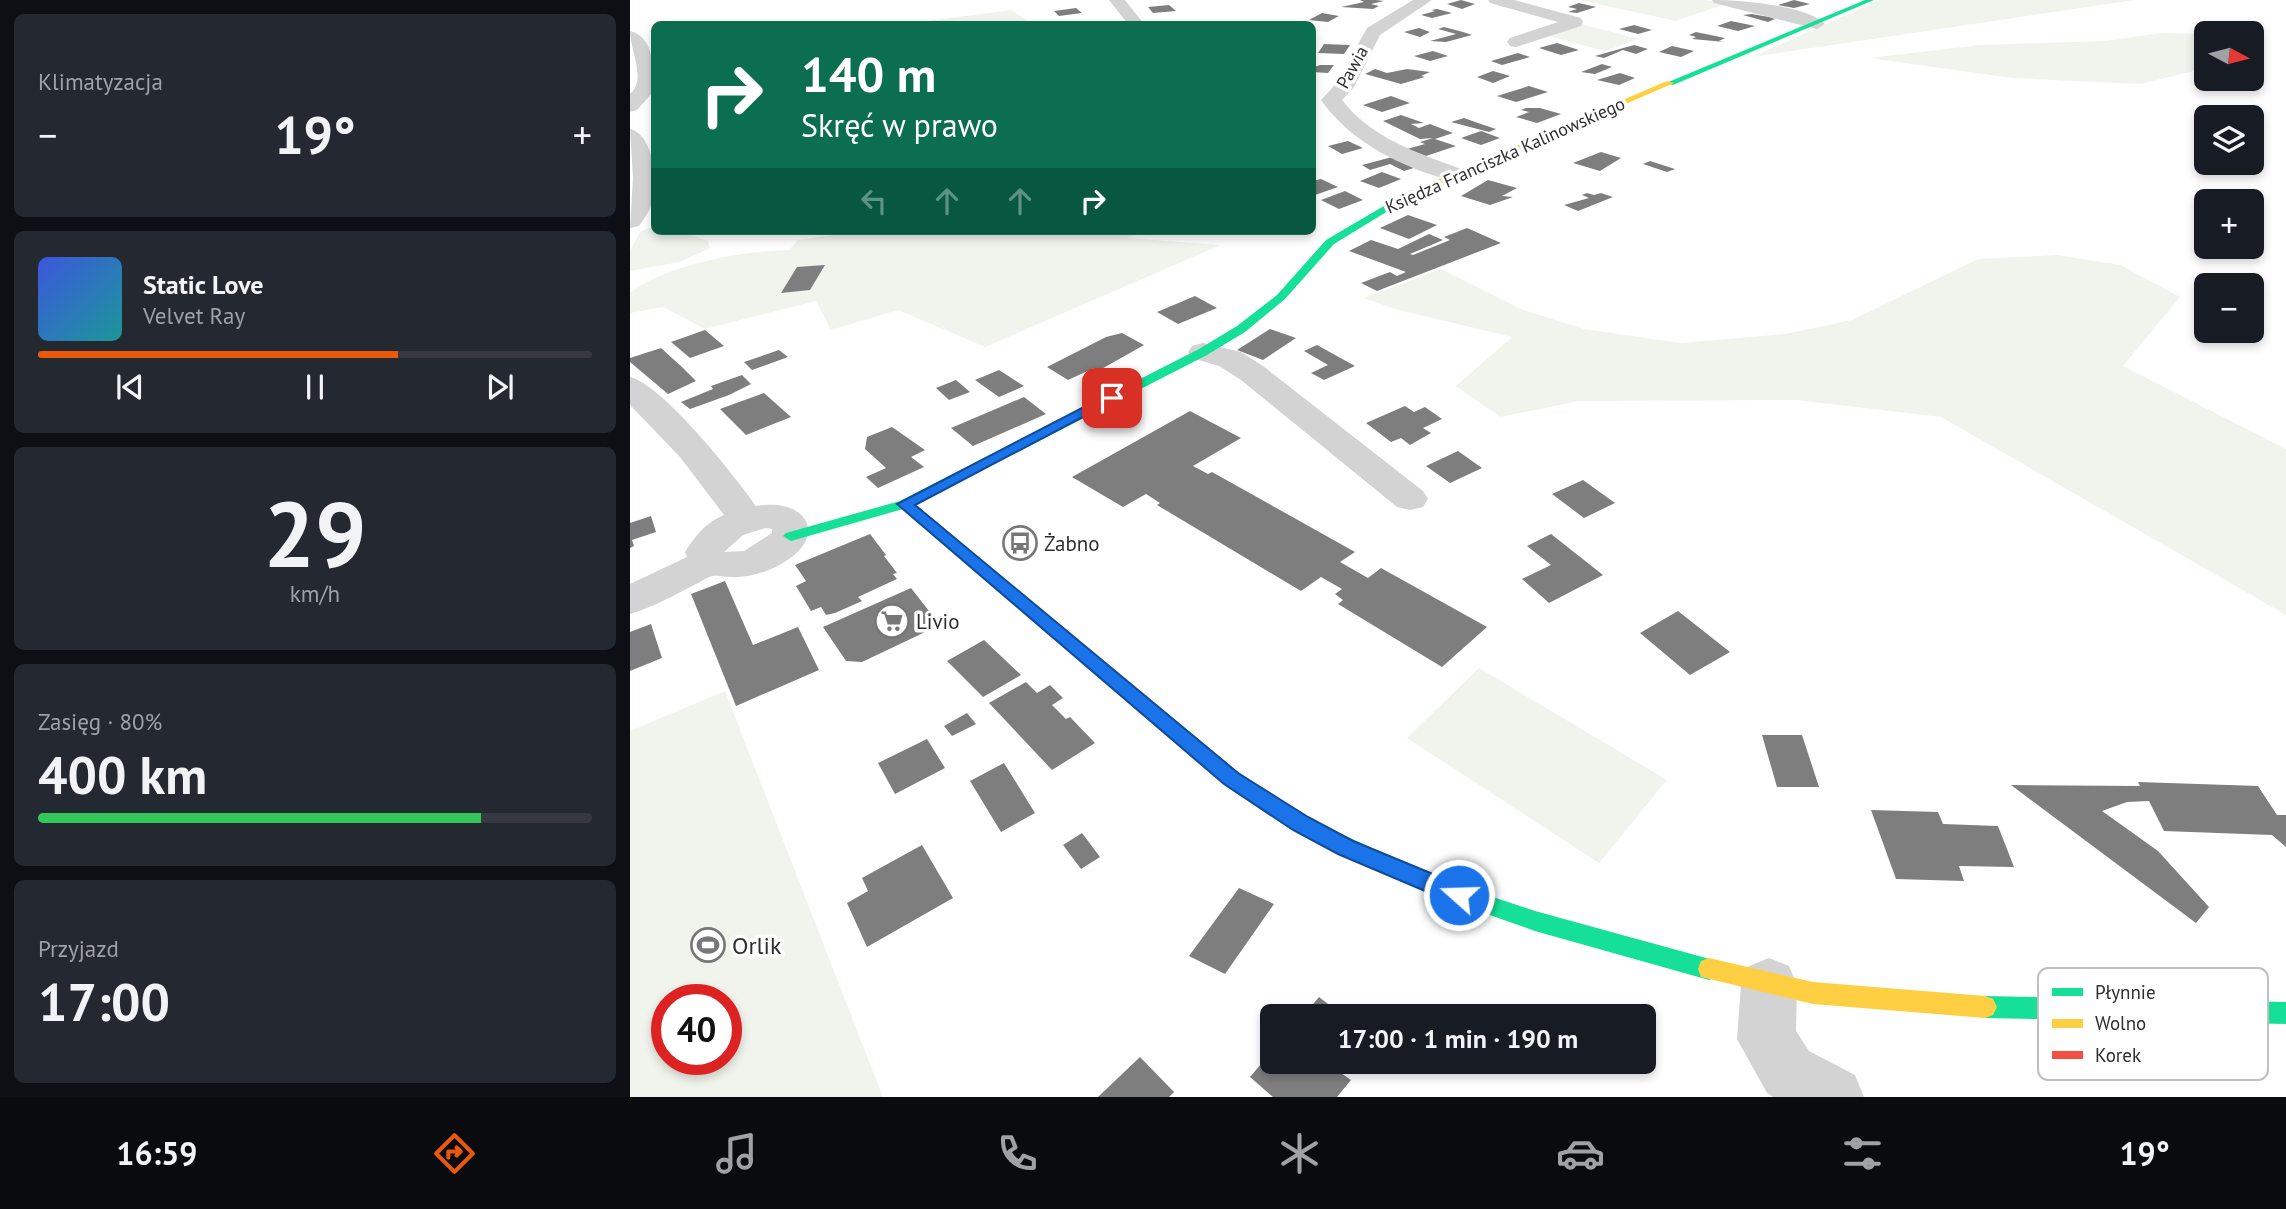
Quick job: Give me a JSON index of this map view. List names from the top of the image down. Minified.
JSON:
{"streets":{"street":["Pawia","Księdza Franciszka Kalinowskiego"]},"crossings":[["Pawia","Księdza Franciszka Kalinowskiego"]],"places":{"bus stop":["Żabno"],"supermarket":["Livio"],"sports":["Orlik"]},"legend":["Płynnie","Wolno","Korek"],"north":"right","page":{"tile":["Klimatyzacja",["29","km/h"],["Zasięg · 80%","400 km"],["Przyjazd","17:00"]],"map_buttons":["+","−"],"turn":["140 m","Skręć w prawo"],"heat":["−","19°","+"],"song":["Static Love","Velvet Ray"],"limit":"40","trip":"17:00 · 1 min · 190 m","tabs":["16:59","19°"]}}
